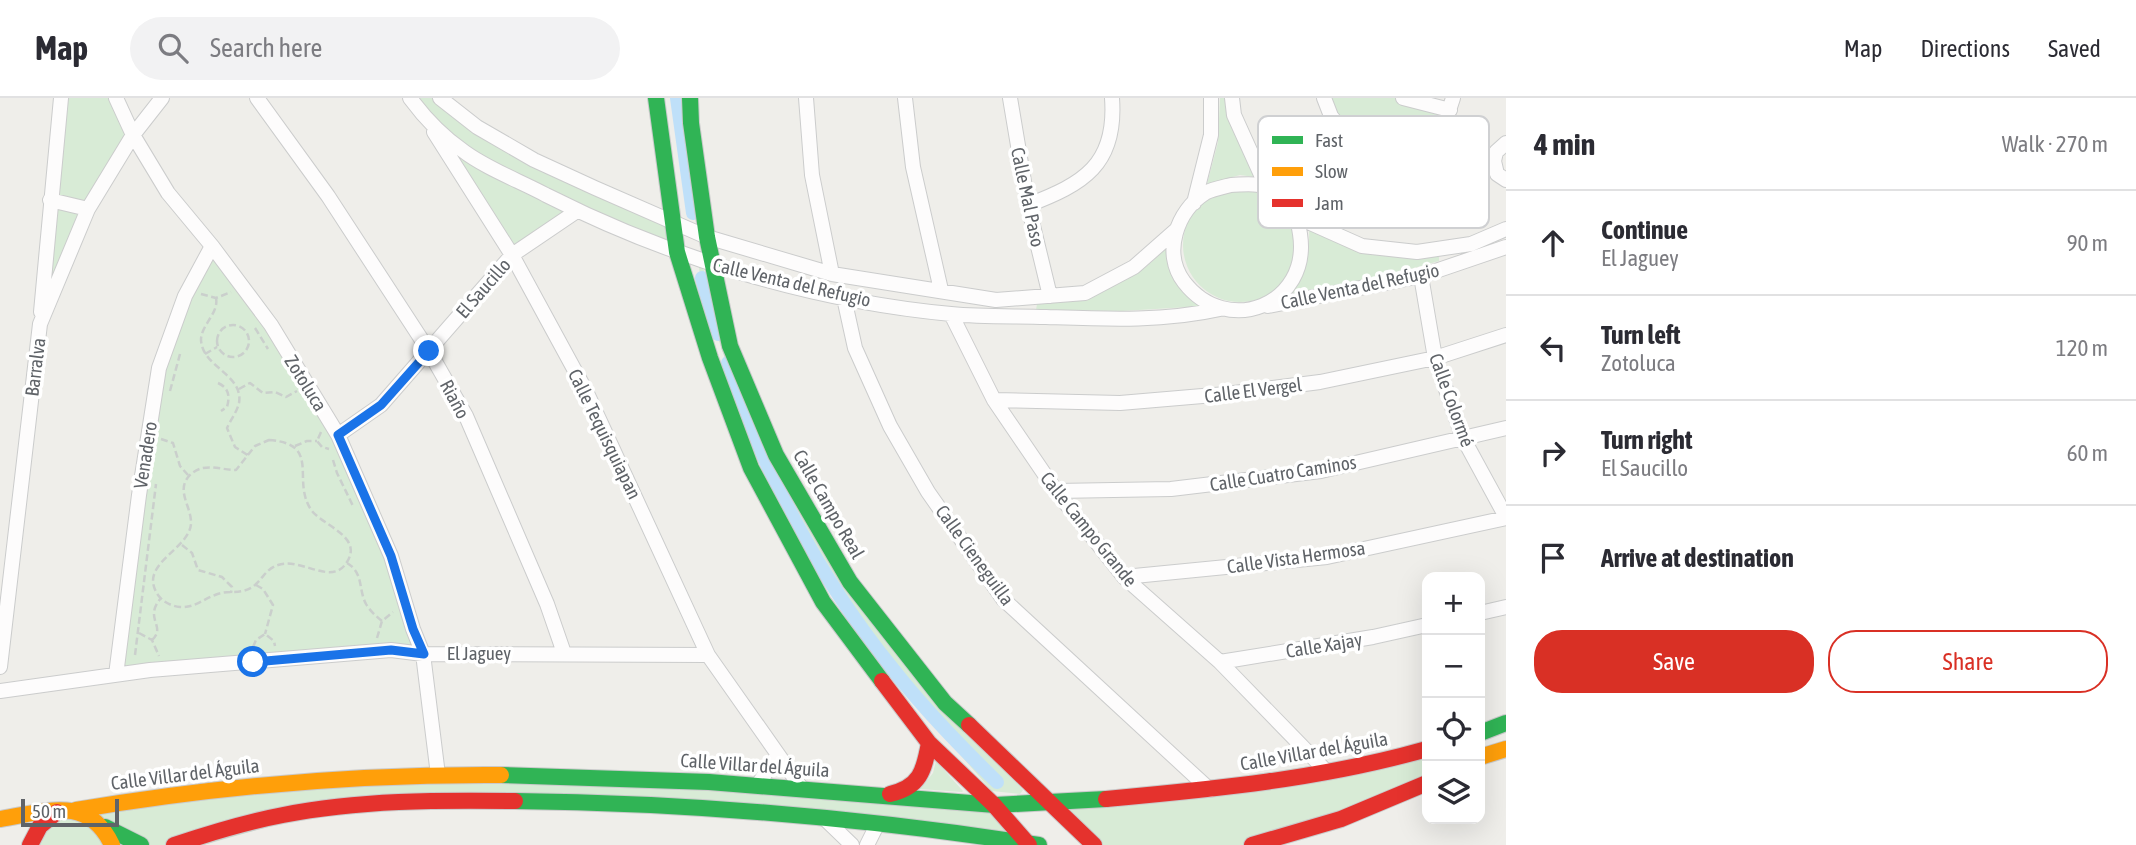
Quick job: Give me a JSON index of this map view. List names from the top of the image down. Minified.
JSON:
{"streets":{"street":["Calle Mal Paso","Calle Venta del Refugio","El Saucillo","Barralva","Zotoluca","Calle El Vergel","Riaño","Calle Colormé","Calle Tequisquiapan","Venadero","Calle Cuatro Caminos","Calle Campo Real","Calle Campo Grande","Calle Cieneguilla","Calle Vista Hermosa","Calle Xajay","El Jaguey","Calle Villar del Águila"]},"crossings":[["Calle Mal Paso","Calle Venta del Refugio"],["Calle Venta del Refugio","El Saucillo"],["Calle Venta del Refugio","Calle Colormé"],["Calle Venta del Refugio","Calle Tequisquiapan"],["Calle Venta del Refugio","Calle Campo Real"],["Calle Venta del Refugio","Calle Campo Grande"],["Calle Venta del Refugio","Calle Cieneguilla"],["El Saucillo","Zotoluca"],["El Saucillo","Riaño"],["El Saucillo","Calle Tequisquiapan"],["Barralva","Zotoluca"],["Zotoluca","Venadero"],["Zotoluca","El Jaguey"],["Zotoluca","Calle Villar del Águila"],["Calle El Vergel","Calle Colormé"],["Calle El Vergel","Calle Campo Grande"],["Riaño","El Jaguey"],["Calle Colormé","Calle Cuatro Caminos"],["Calle Colormé","Calle Vista Hermosa"],["Calle Tequisquiapan","El Jaguey"],["Calle Tequisquiapan","Calle Villar del Águila"],["Venadero","El Jaguey"],["Calle Cuatro Caminos","Calle Campo Grande"],["Calle Campo Real","Calle Villar del Águila"],["Calle Campo Grande","Calle Vista Hermosa"],["Calle Campo Grande","Calle Xajay"],["Calle Campo Grande","Calle Villar del Águila"],["Calle Cieneguilla","Calle Villar del Águila"]],"legend":["Fast","Slow","Jam"],"scale_bar":"50 m","page":{"header":"Map","search":"Search here","nav":["Map","Directions","Saved"],"heading":["4 min","Walk · 270 m"],"list":[["Continue","El Jaguey","90 m"],["Turn left","Zotoluca","120 m"],["Turn right","El Saucillo","60 m"],"Arrive at destination"],"map_buttons":["+","−"],"buttons":["Save","Share"],"scale":"50 m"}}
